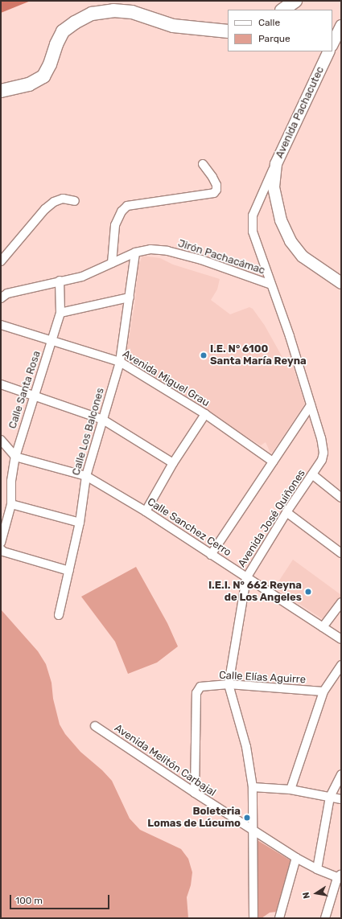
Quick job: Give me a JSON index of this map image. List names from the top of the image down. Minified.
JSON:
{"streets":{"main road":["Avenida Pachacutec"],"street":["Jirón Pachacámac","Avenida Miguel Grau","Calle Santa Rosa","Calle Los Balcones","Avenida José Quiñones","Calle Sanchez Cerro","Calle Elías Aguirre","Avenida Melitón Carbajal"]},"crossings":[["Avenida Pachacutec","Avenida José Quiñones"],["Jirón Pachacámac","Calle Santa Rosa"],["Jirón Pachacámac","Calle Los Balcones"],["Jirón Pachacámac","Avenida José Quiñones"],["Avenida Miguel Grau","Calle Santa Rosa"],["Avenida Miguel Grau","Calle Los Balcones"],["Calle Santa Rosa","Calle Sanchez Cerro"],["Calle Los Balcones","Calle Sanchez Cerro"],["Avenida José Quiñones","Calle Sanchez Cerro"],["Avenida José Quiñones","Calle Elías Aguirre"],["Avenida José Quiñones","Avenida Melitón Carbajal"],["Calle Elías Aguirre","Avenida Melitón Carbajal"]],"places":["I.E. N° 6100 Santa María Reyna","I.E.I. N° 662 Reyna de Los Angeles","Boleteria Lomas de Lúcumo"],"legend":["Calle","Parque"],"scale_bar":"100 m","north":"left"}
